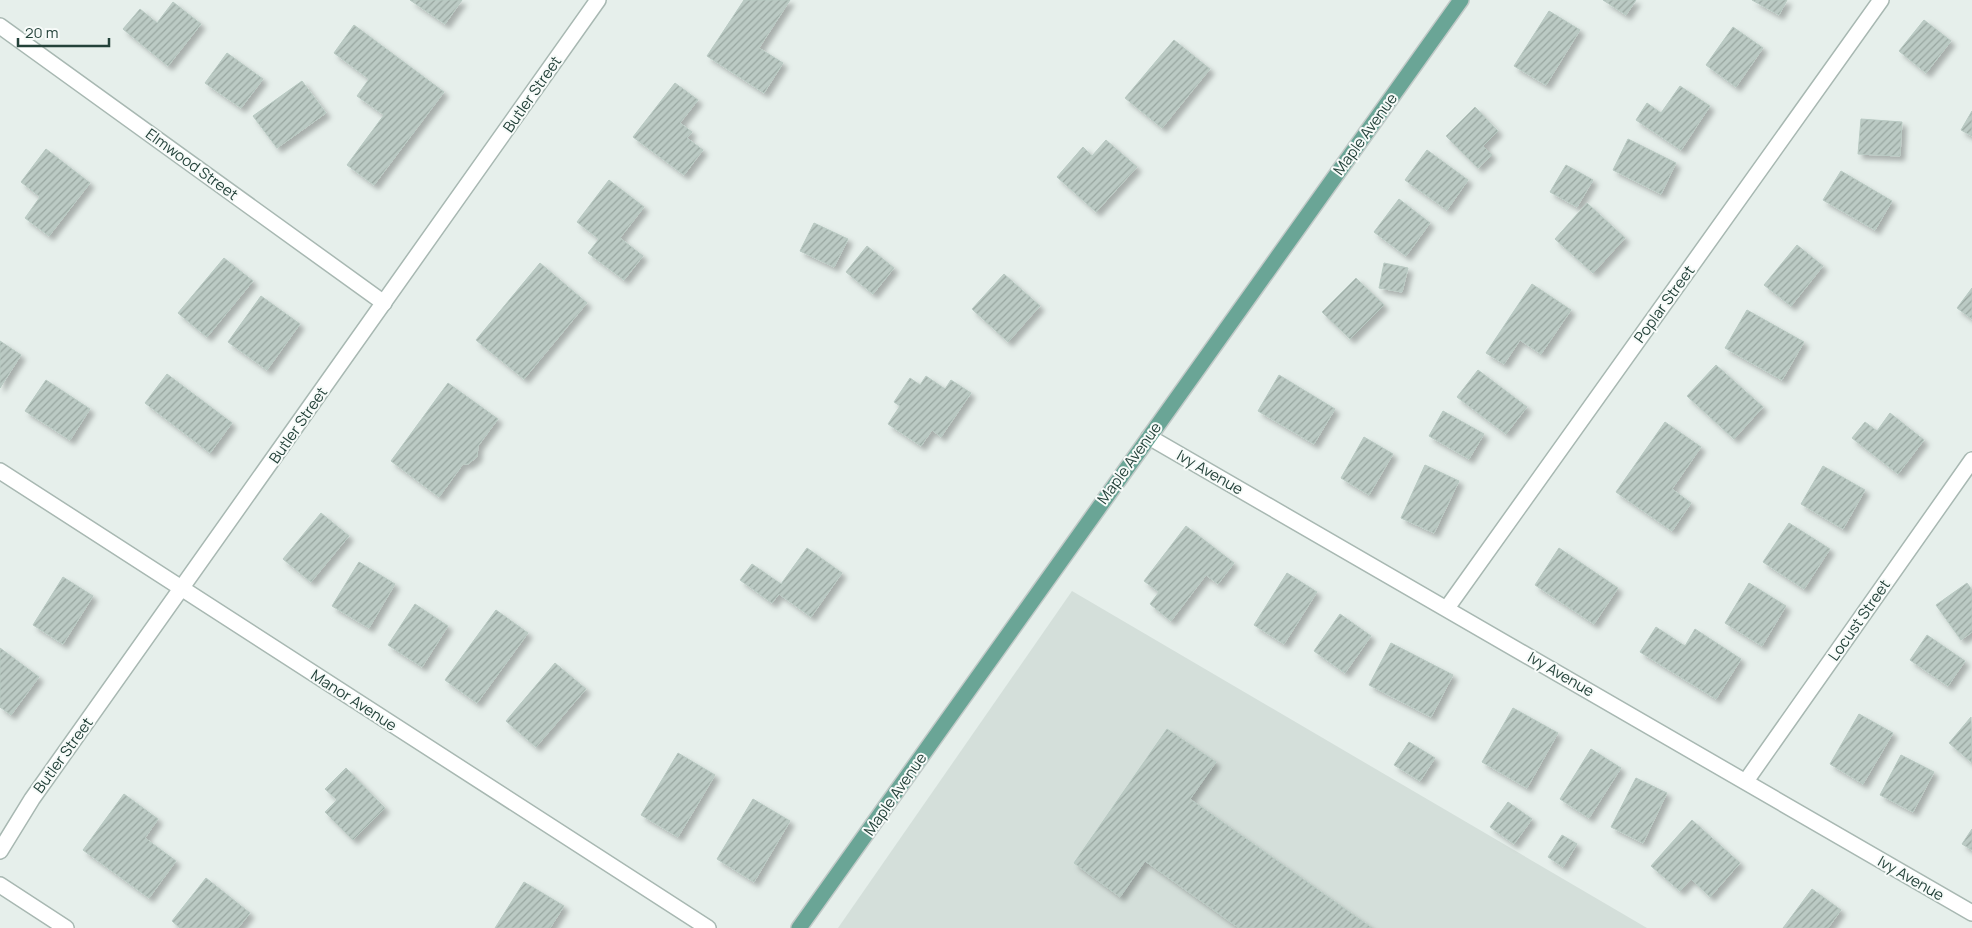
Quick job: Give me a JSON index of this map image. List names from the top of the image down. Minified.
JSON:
{"streets":{"main road":["Maple Avenue"],"street":["Butler Street","Elmwood Street","Poplar Street","Ivy Avenue","Locust Street","Manor Avenue"]},"crossings":[["Butler Street","Elmwood Street"],["Butler Street","Manor Avenue"],["Maple Avenue","Ivy Avenue"],["Poplar Street","Ivy Avenue"],["Ivy Avenue","Locust Street"]],"scale_bar":"20 m"}
